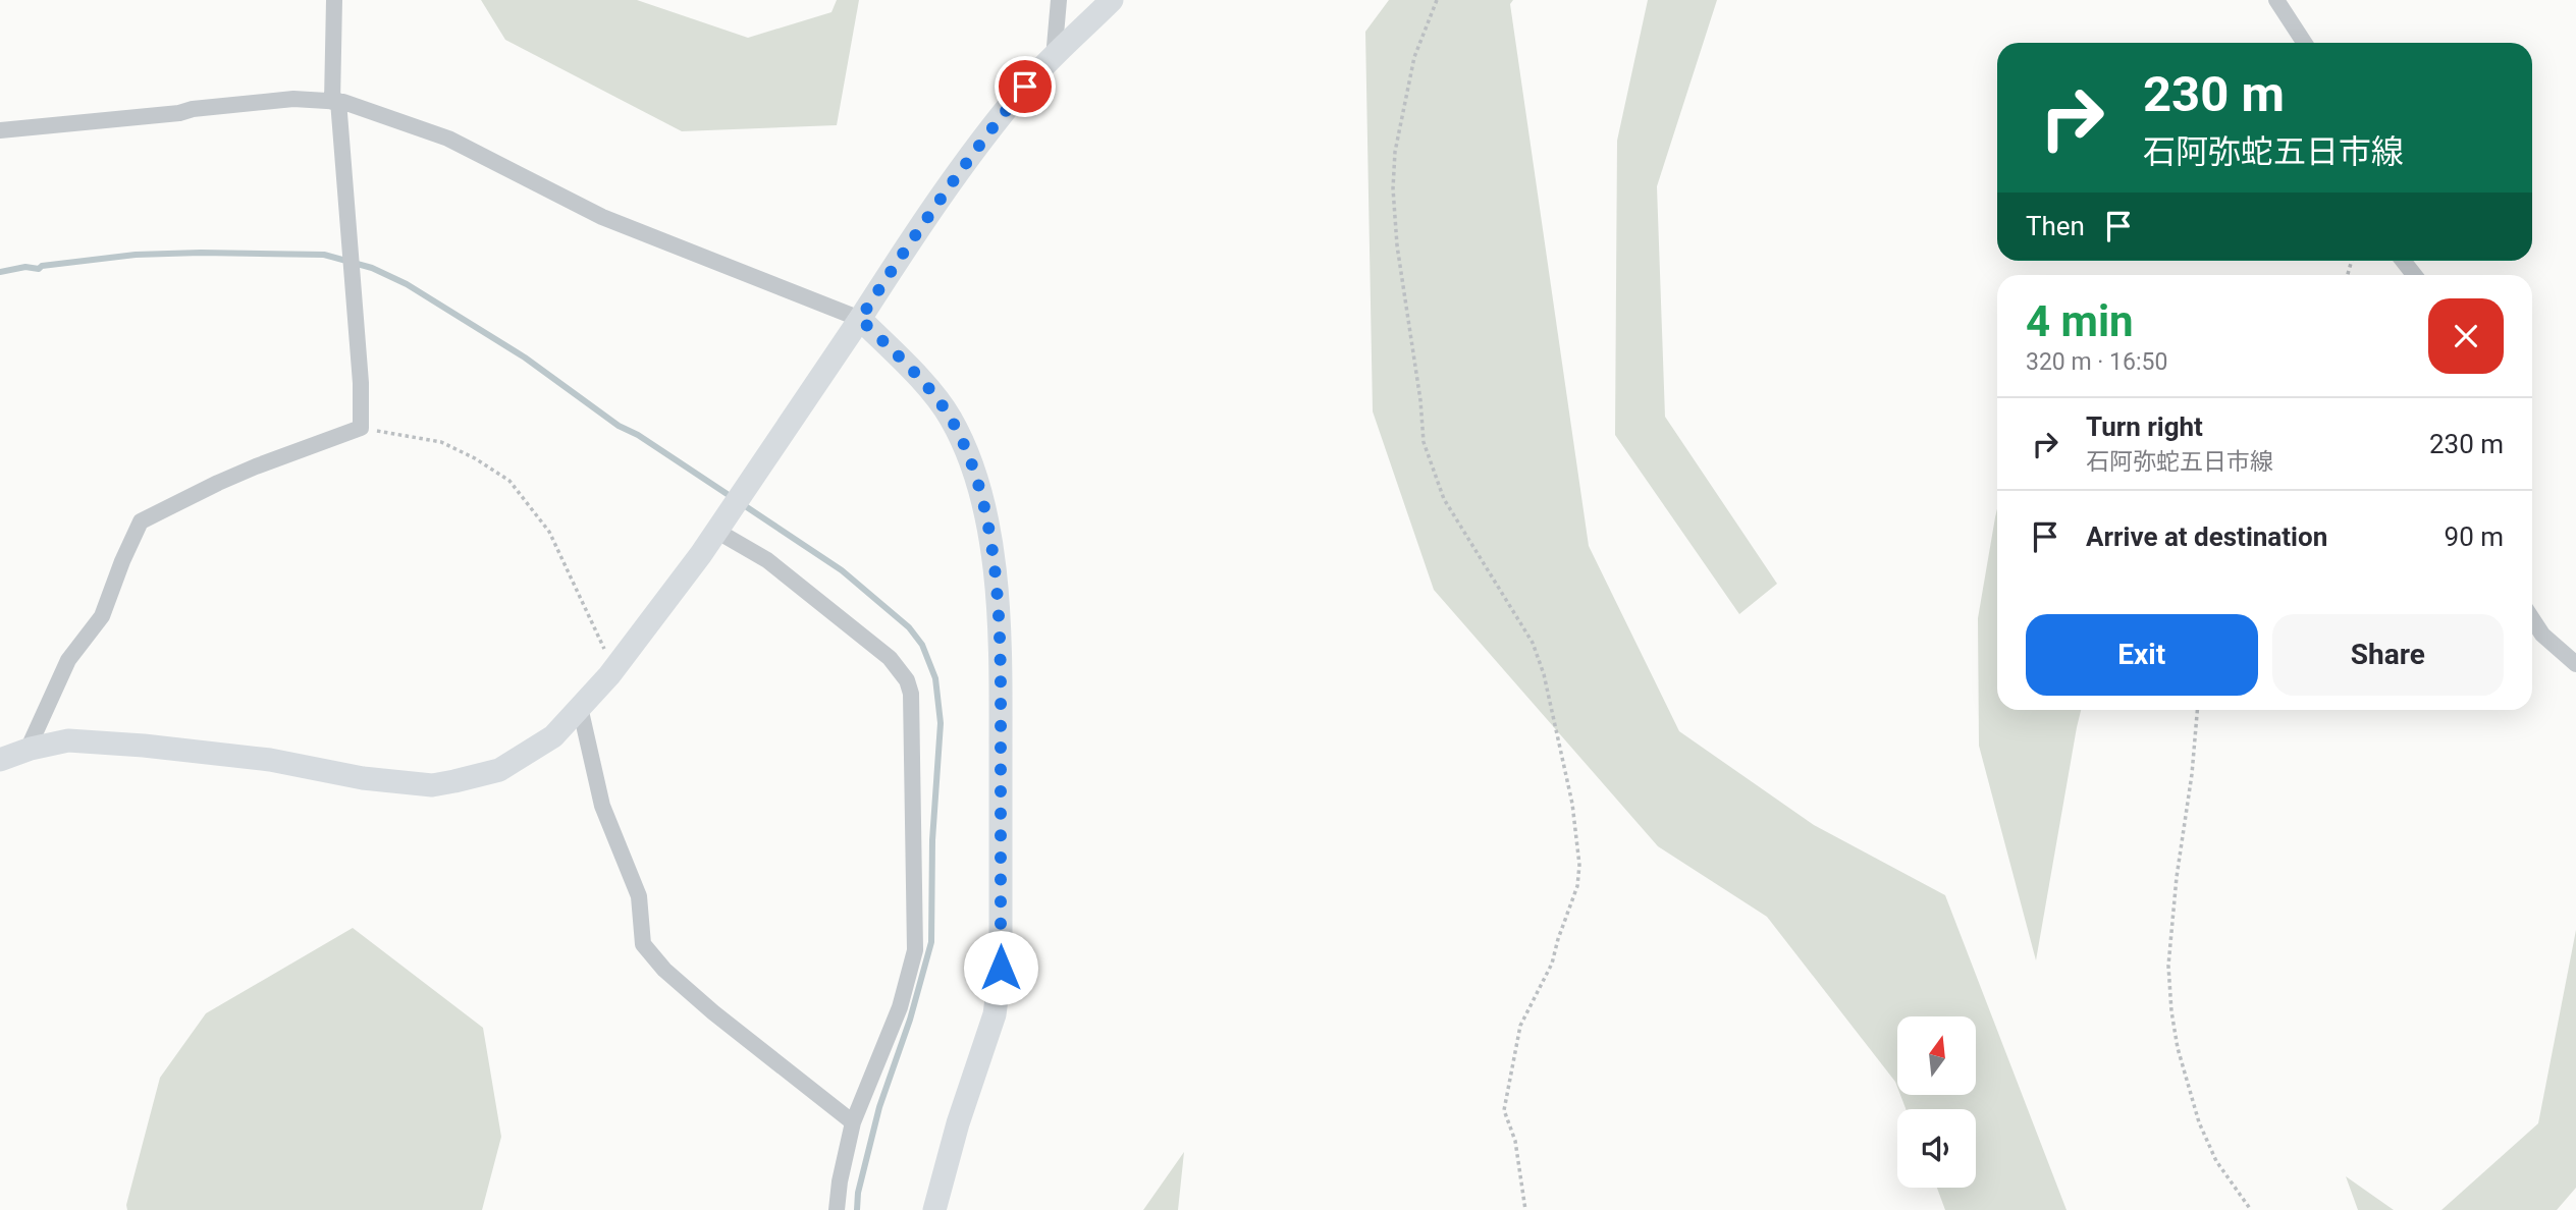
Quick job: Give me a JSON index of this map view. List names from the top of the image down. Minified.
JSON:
{"north":"top","page":{"turn":["230 m","石阿弥蛇五日市線"],"then":"Then","heading":["4 min","320 m · 16:50"],"list":[{"name":"Turn right","note":"石阿弥蛇五日市線","value":"230 m"},{"name":"Arrive at destination","value":"90 m"}],"buttons":["Exit","Share"]}}
